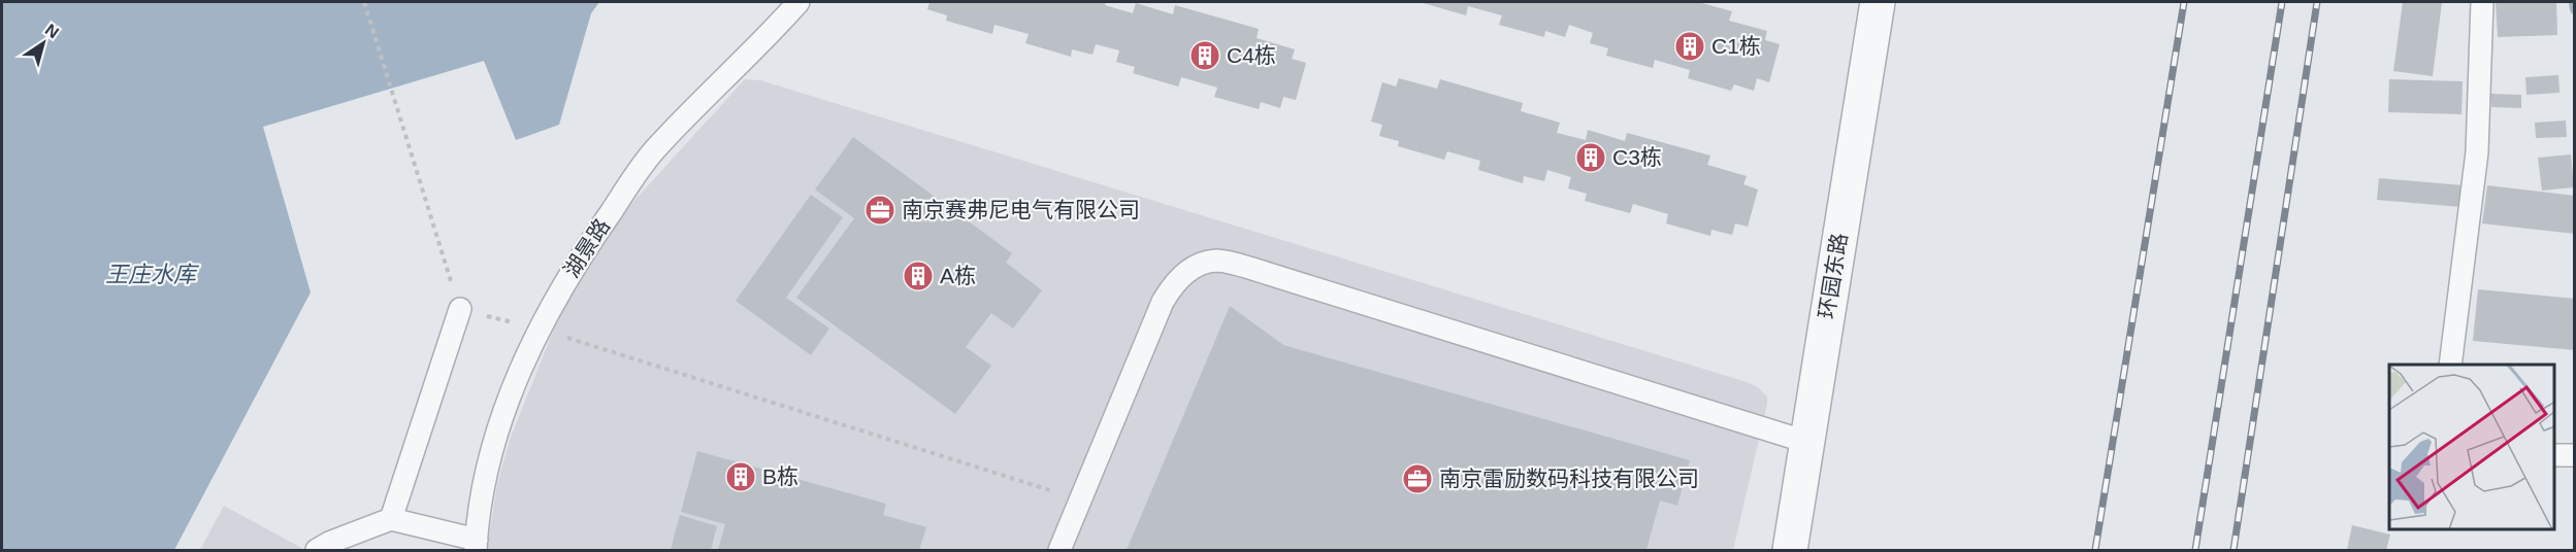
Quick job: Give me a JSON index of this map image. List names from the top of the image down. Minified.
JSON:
{"streets":{"street":["环园东路"],"lane":["湖景路"]},"water":["王庄水库"],"places":{"building":["C1栋","C4栋","C3栋","A栋","B栋"],"office":["南京赛弗尼电气有限公司","南京雷励数码科技有限公司"]},"north":"top right"}
